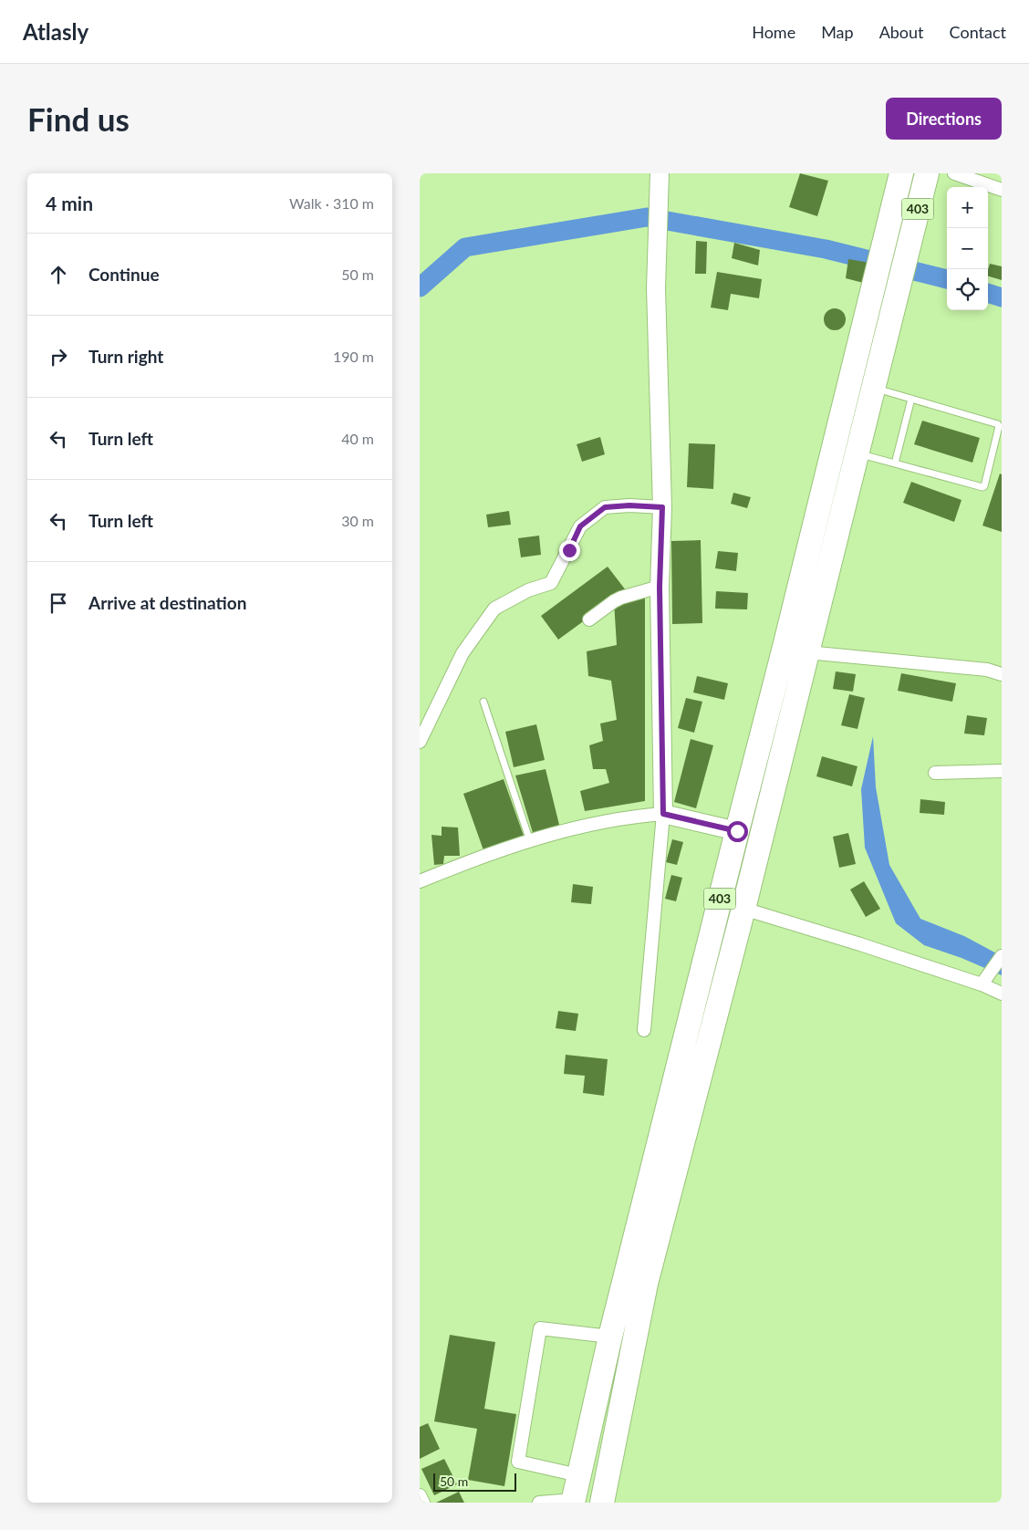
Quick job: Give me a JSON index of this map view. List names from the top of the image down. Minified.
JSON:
{"streets":{"highway":["403"]},"scale_bar":"50 m","page":{"header":"Atlasly","nav":["Home","Map","About","Contact"],"buttons":"Directions","title":"Find us","heading":["4 min","Walk · 310 m"],"map_buttons":["+","−"],"list":[["Continue","50 m"],["Turn right","190 m"],["Turn left","40 m"],["Turn left","30 m"],"Arrive at destination"],"scale":"50 m"}}
